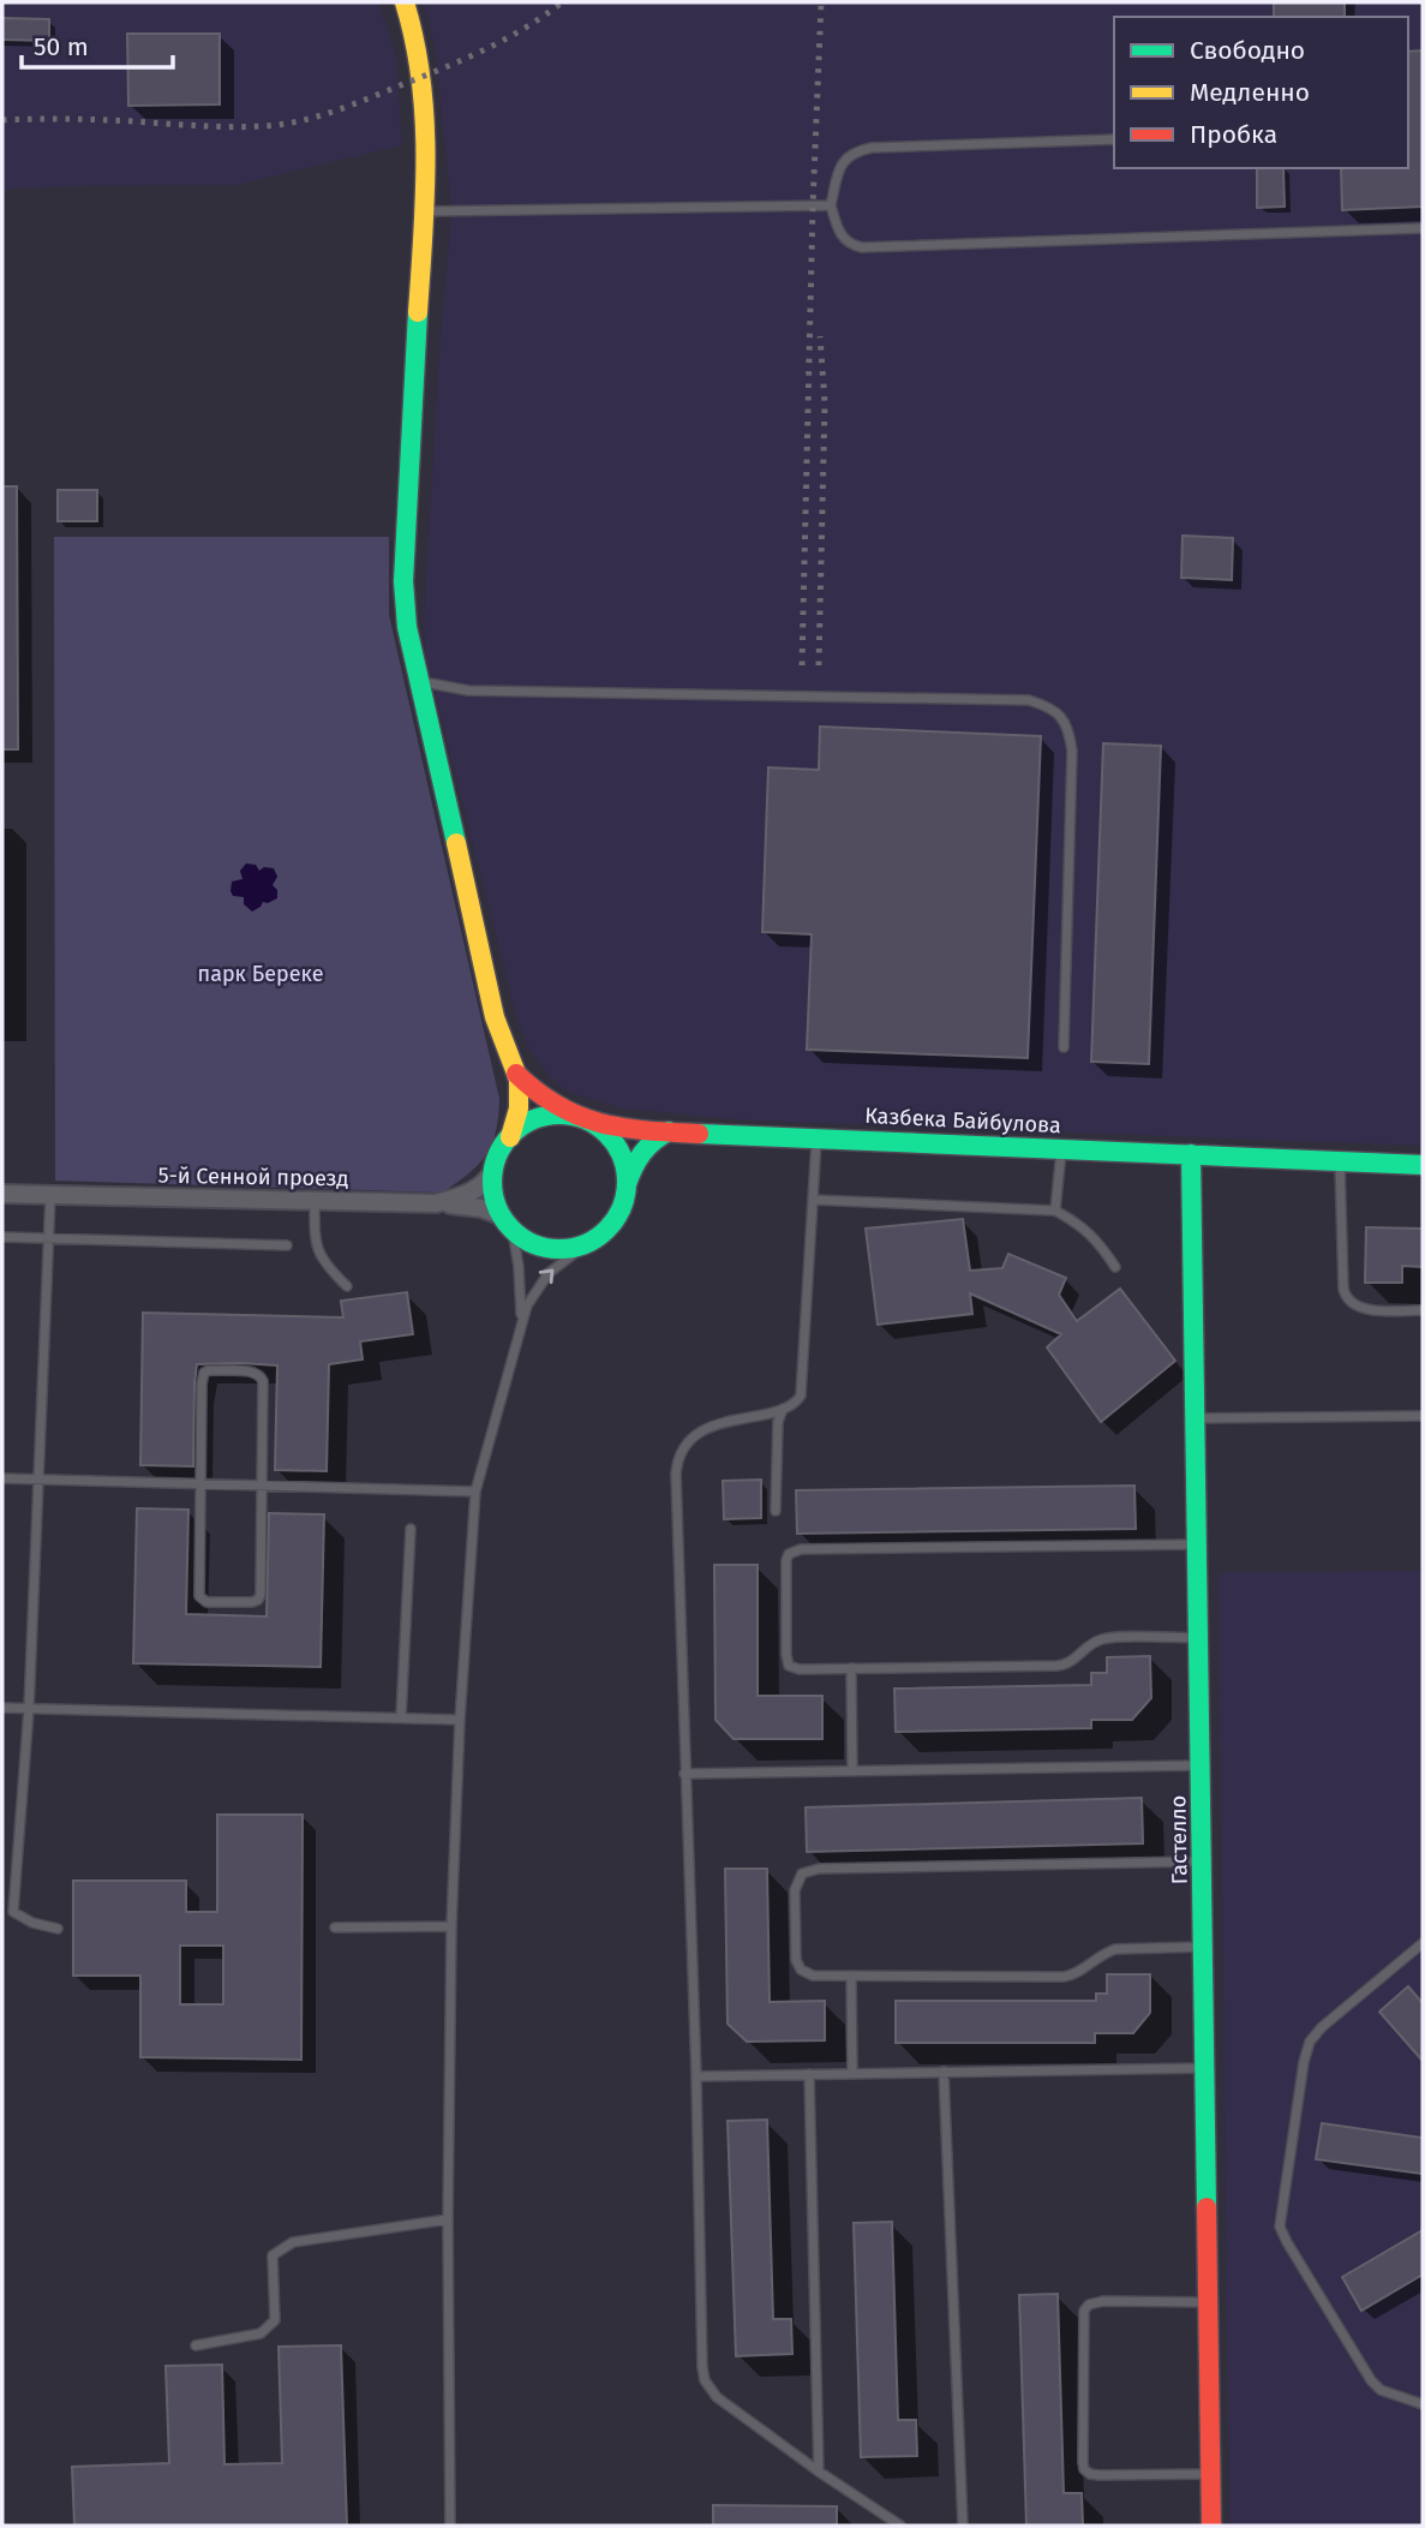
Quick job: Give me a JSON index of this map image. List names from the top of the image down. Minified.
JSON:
{"streets":{"street":["Казбека Байбулова","5-й Сенной проезд","Гастелло"]},"crossings":[["Казбека Байбулова","5-й Сенной проезд"],["Казбека Байбулова","Гастелло"]],"parks":["парк Береке"],"legend":["Свободно","Медленно","Пробка"],"scale_bar":"50 m"}
